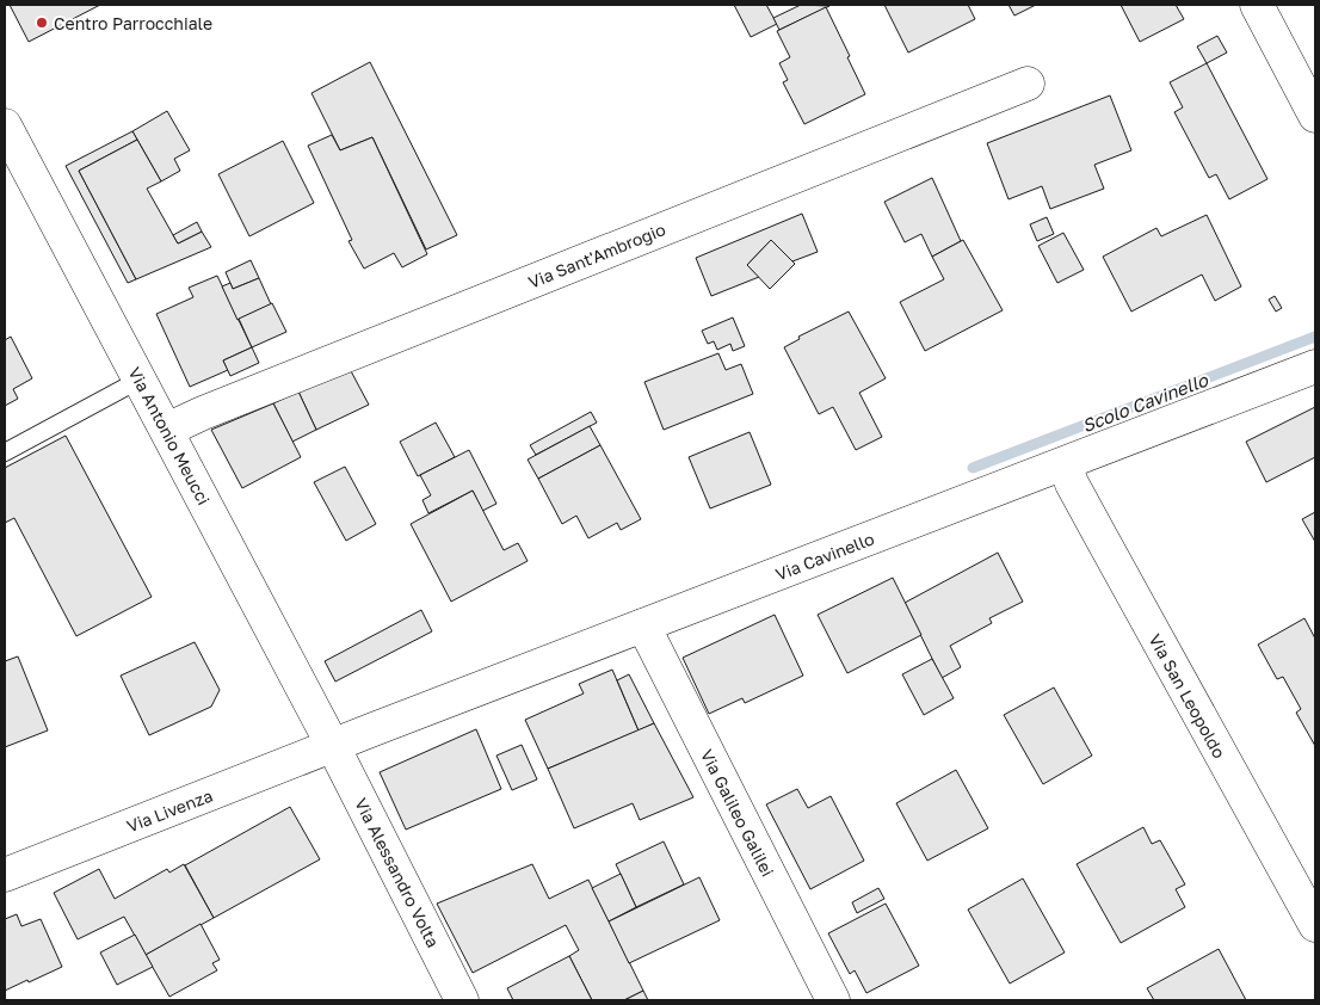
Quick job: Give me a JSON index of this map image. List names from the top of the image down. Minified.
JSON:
{"streets":{"street":["Via Sant'Ambrogio","Via Antonio Meucci","Via Cavinello","Via San Leopoldo","Via Livenza","Via Galileo Galilei","Via Alessandro Volta"]},"crossings":[["Via Sant'Ambrogio","Via Antonio Meucci"],["Via Antonio Meucci","Via Cavinello"],["Via Antonio Meucci","Via Livenza"],["Via Antonio Meucci","Via Alessandro Volta"],["Via Cavinello","Via San Leopoldo"],["Via Cavinello","Via Livenza"],["Via Cavinello","Via Galileo Galilei"],["Via Cavinello","Via Alessandro Volta"],["Via Livenza","Via Alessandro Volta"]],"water":["Scolo Cavinello"],"places":["Centro Parrocchiale"]}
